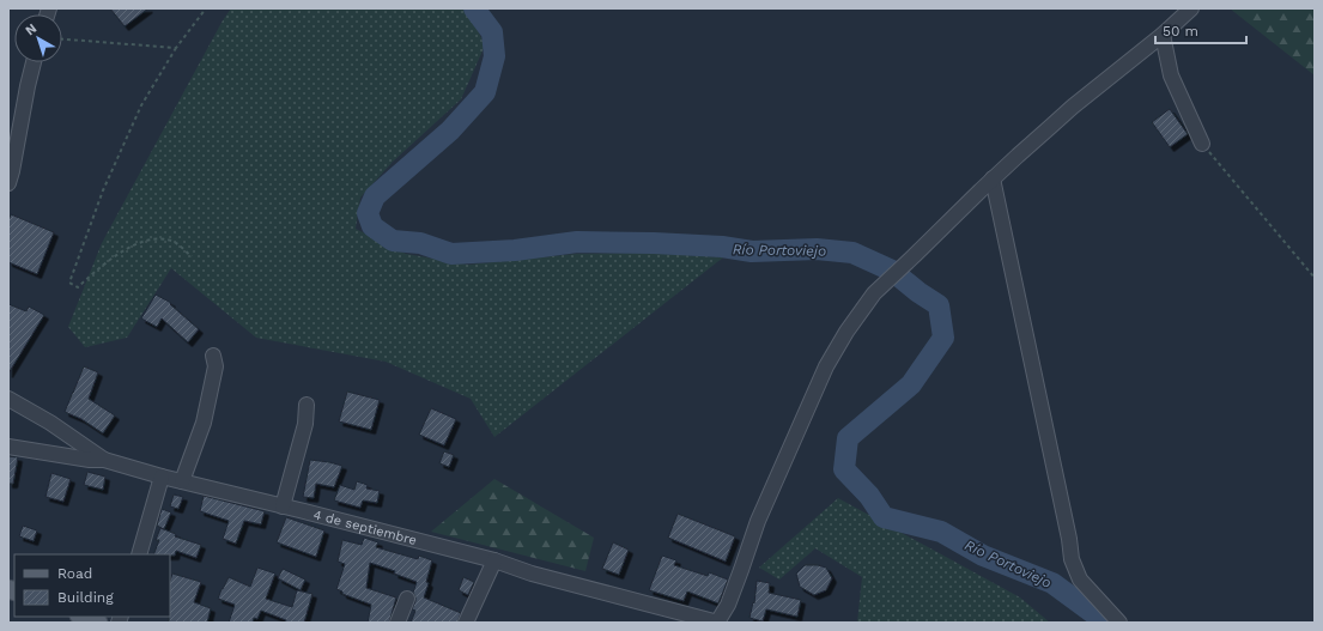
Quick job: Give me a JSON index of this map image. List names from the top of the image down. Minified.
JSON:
{"streets":{"street":["4 de septiembre"]},"water":["Río Portoviejo"],"legend":["Road","Building"],"scale_bar":"50 m","north":"top left"}
